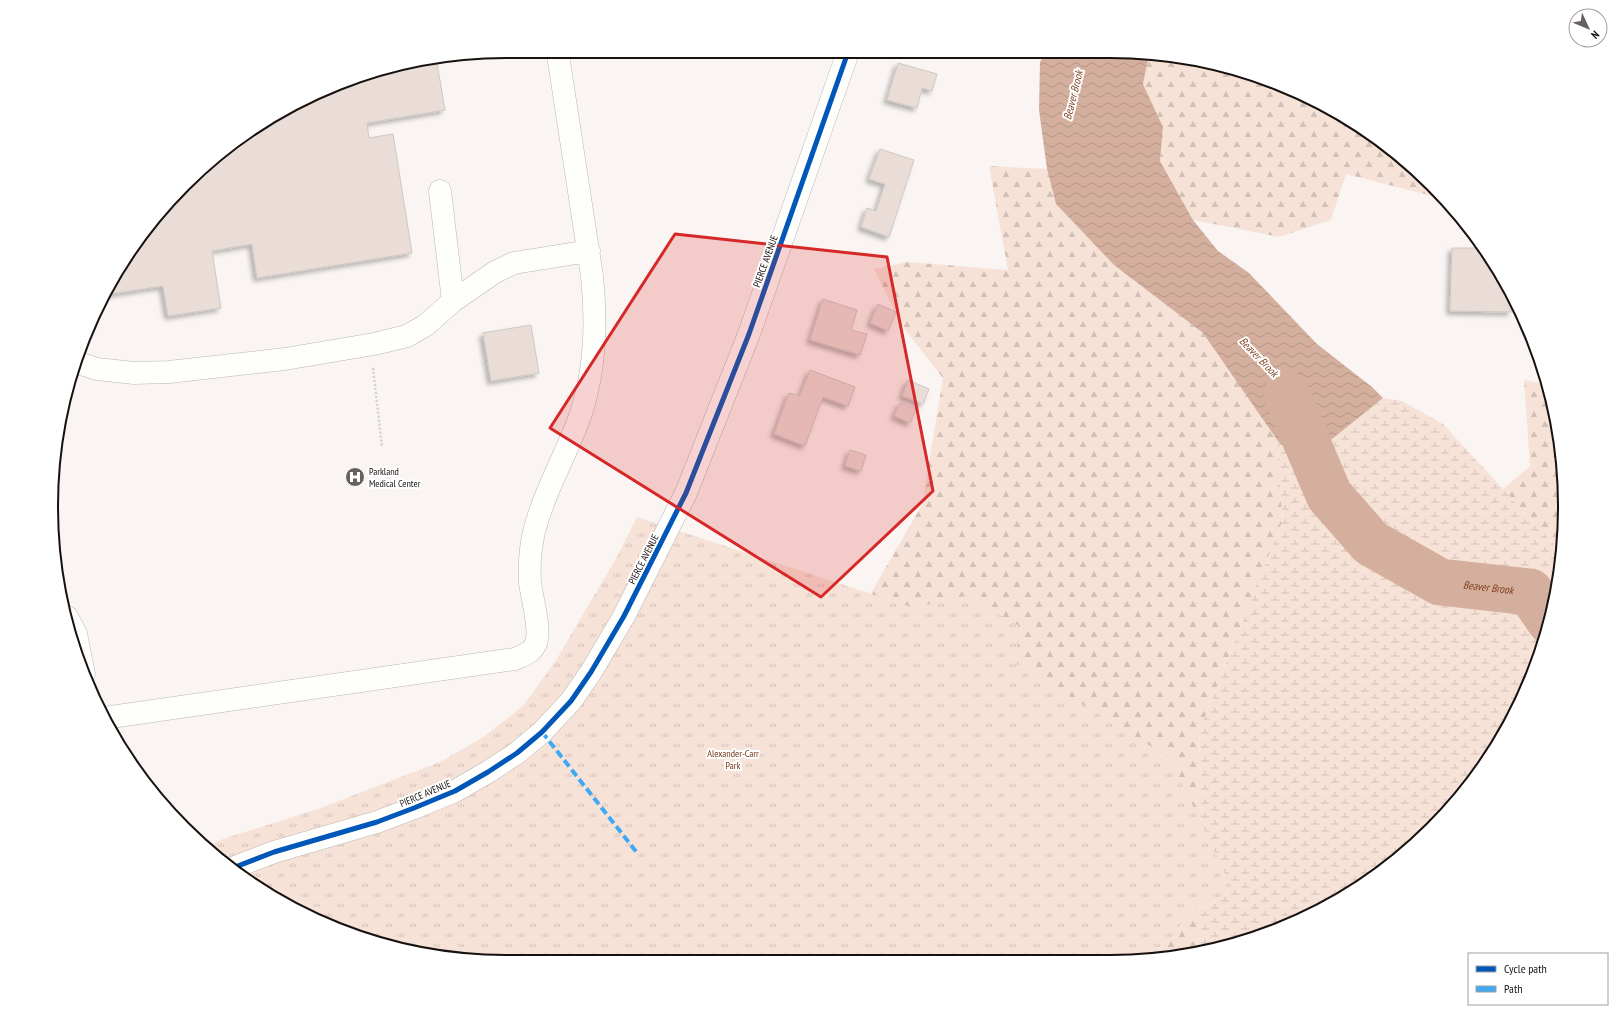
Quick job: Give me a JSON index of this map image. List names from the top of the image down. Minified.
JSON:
{"streets":{"street":["PIERCE AVENUE"]},"water":["Beaver Brook"],"parks":["Alexander-Carr Park"],"places":{"hospital":["Parkland Medical Center"]},"legend":["Cycle path","Path"],"north":"bottom right"}
